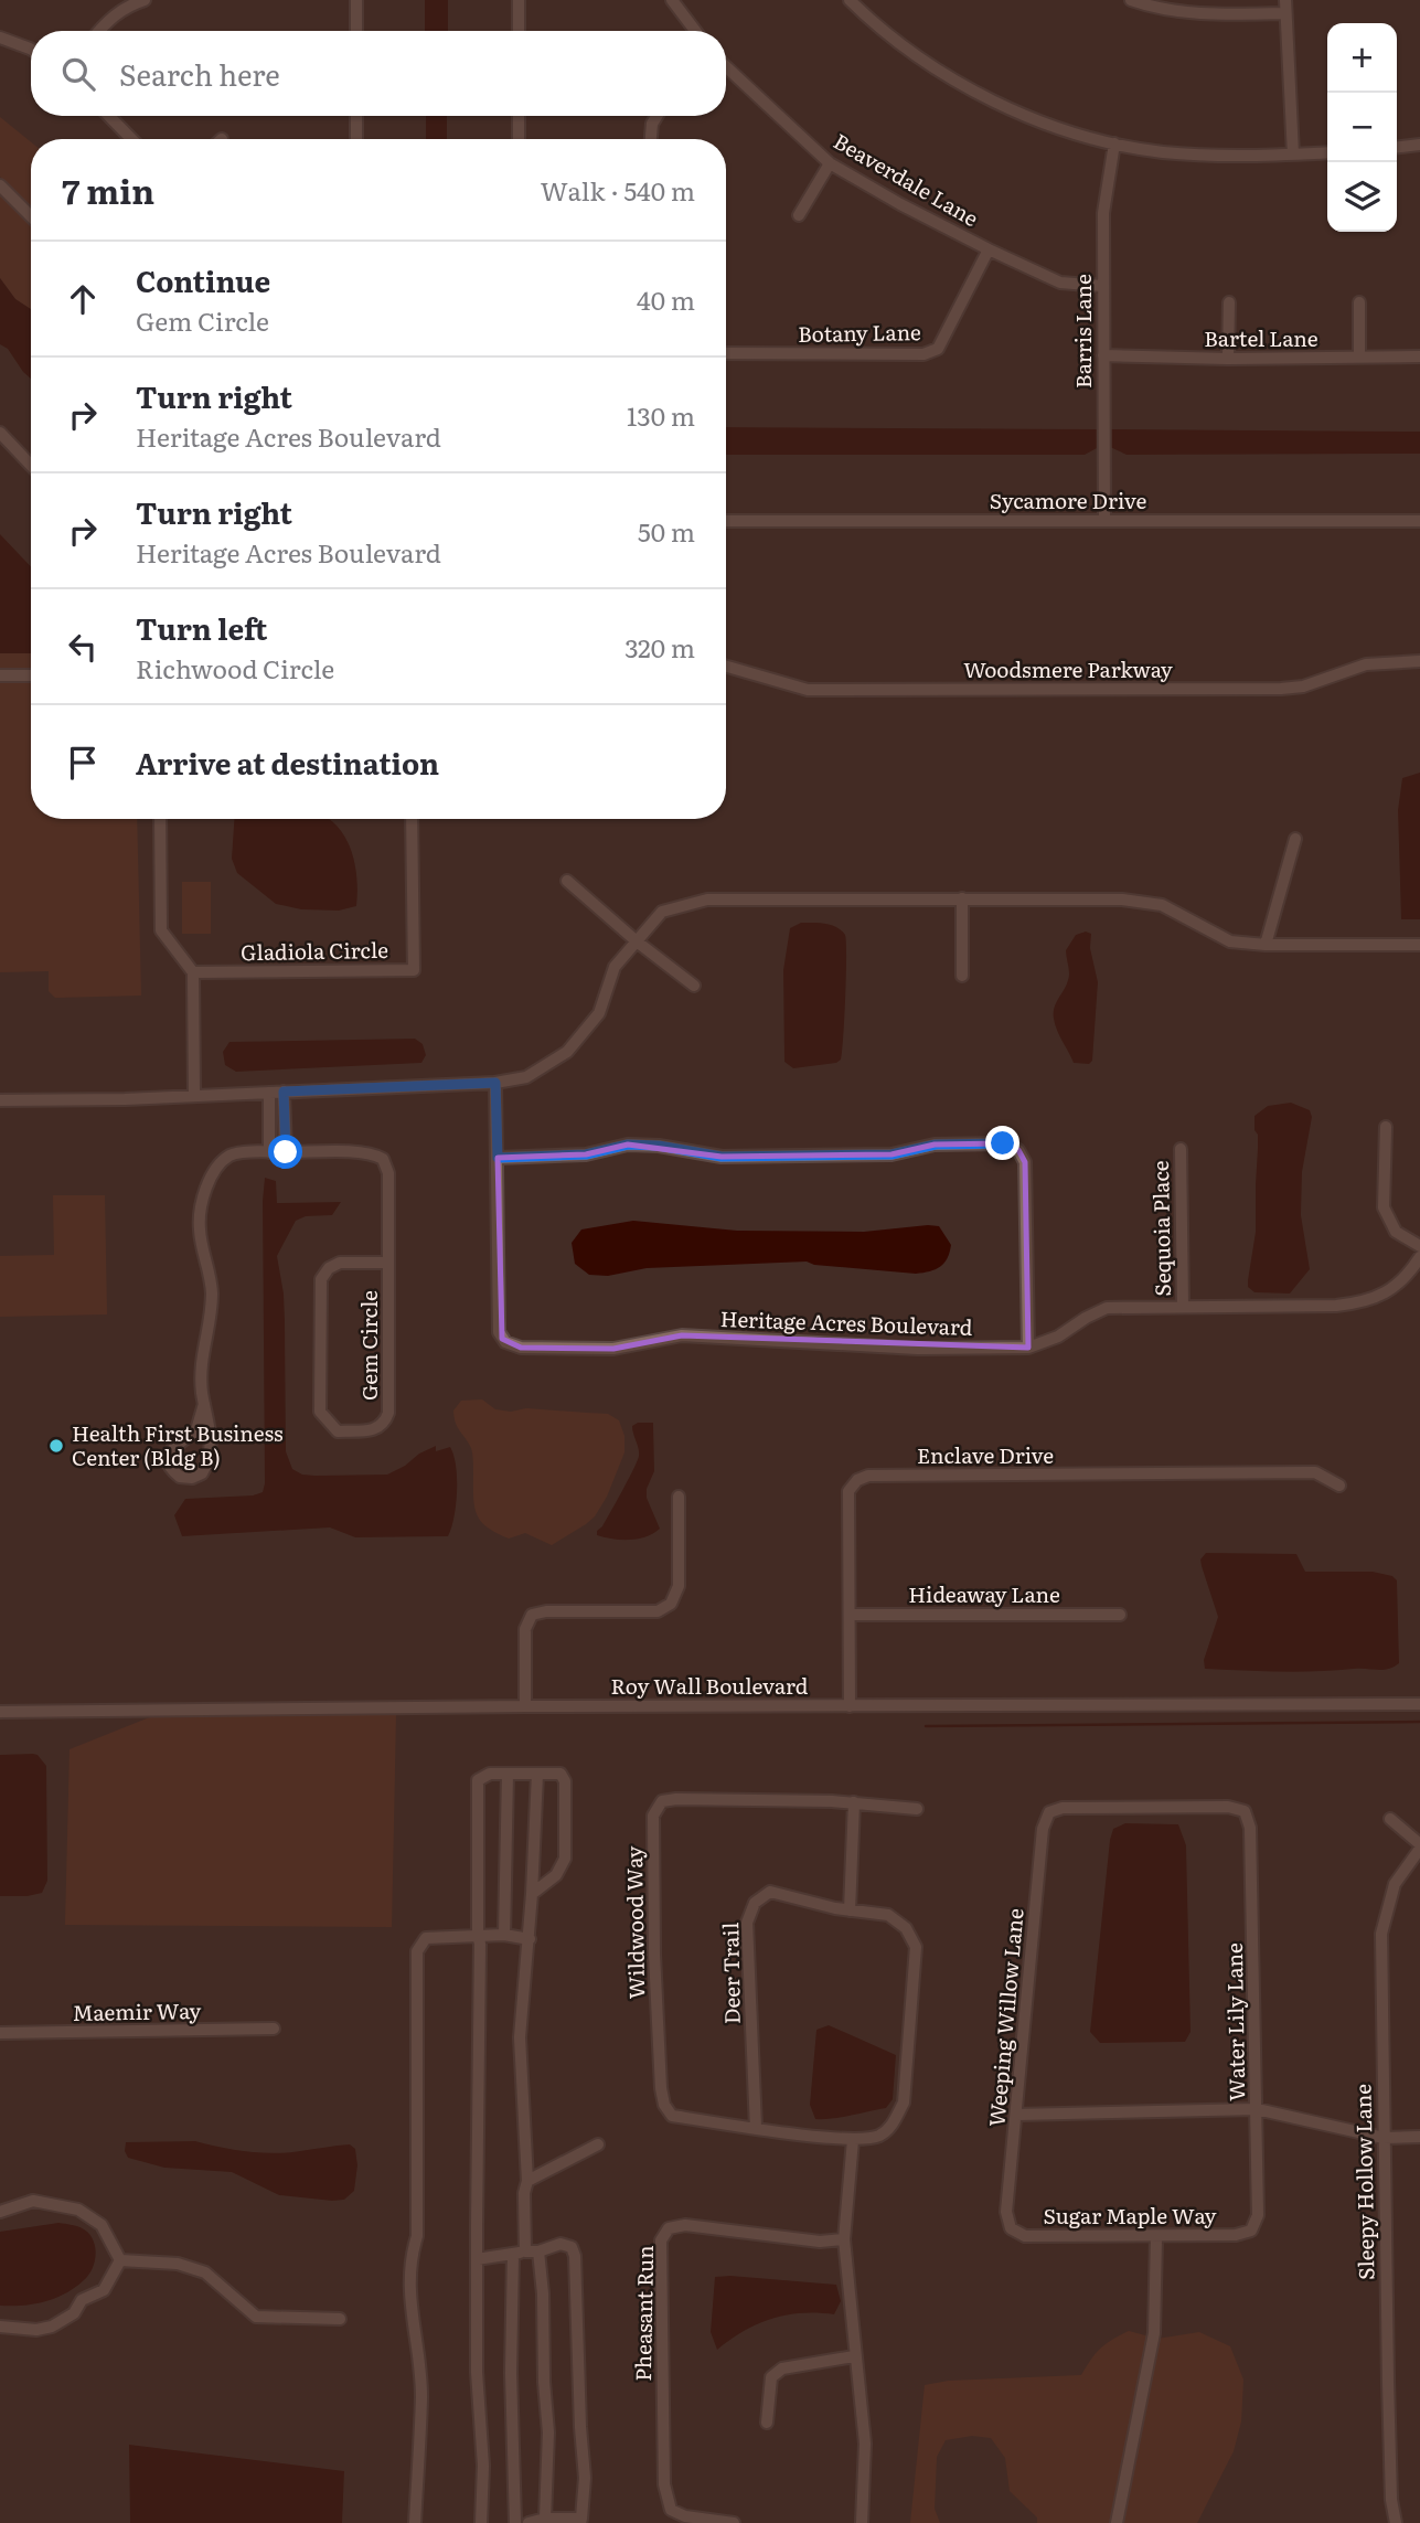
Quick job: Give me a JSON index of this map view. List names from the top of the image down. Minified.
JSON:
{"streets":{"street":["Beaverdale Lane","Barris Lane","Botany Lane","Bartel Lane","Sycamore Drive","Woodsmere Parkway","Gladiola Circle","Sequoia Place","Heritage Acres Boulevard","Gem Circle","Enclave Drive","Hideaway Lane","Roy Wall Boulevard","Wildwood Way","Deer Trail","Maemir Way","Weeping Willow Lane","Water Lily Lane","Sleepy Hollow Lane","Sugar Maple Way","Pheasant Run"]},"crossings":[["Beaverdale Lane","Barris Lane"],["Beaverdale Lane","Botany Lane"],["Barris Lane","Bartel Lane"],["Barris Lane","Sycamore Drive"],["Sequoia Place","Heritage Acres Boulevard"],["Enclave Drive","Hideaway Lane"],["Enclave Drive","Roy Wall Boulevard"],["Wildwood Way","Deer Trail"],["Weeping Willow Lane","Water Lily Lane"],["Weeping Willow Lane","Sugar Maple Way"],["Water Lily Lane","Sugar Maple Way"]],"places":["Health First Business Center (Bldg B)"],"page":{"map_buttons":["+","−"],"search":"Search here","heading":["7 min","Walk · 540 m"],"list":[["Continue","Gem Circle","40 m"],["Turn right","Heritage Acres Boulevard","130 m"],["Turn right","Heritage Acres Boulevard","50 m"],["Turn left","Richwood Circle","320 m"],"Arrive at destination"]}}
